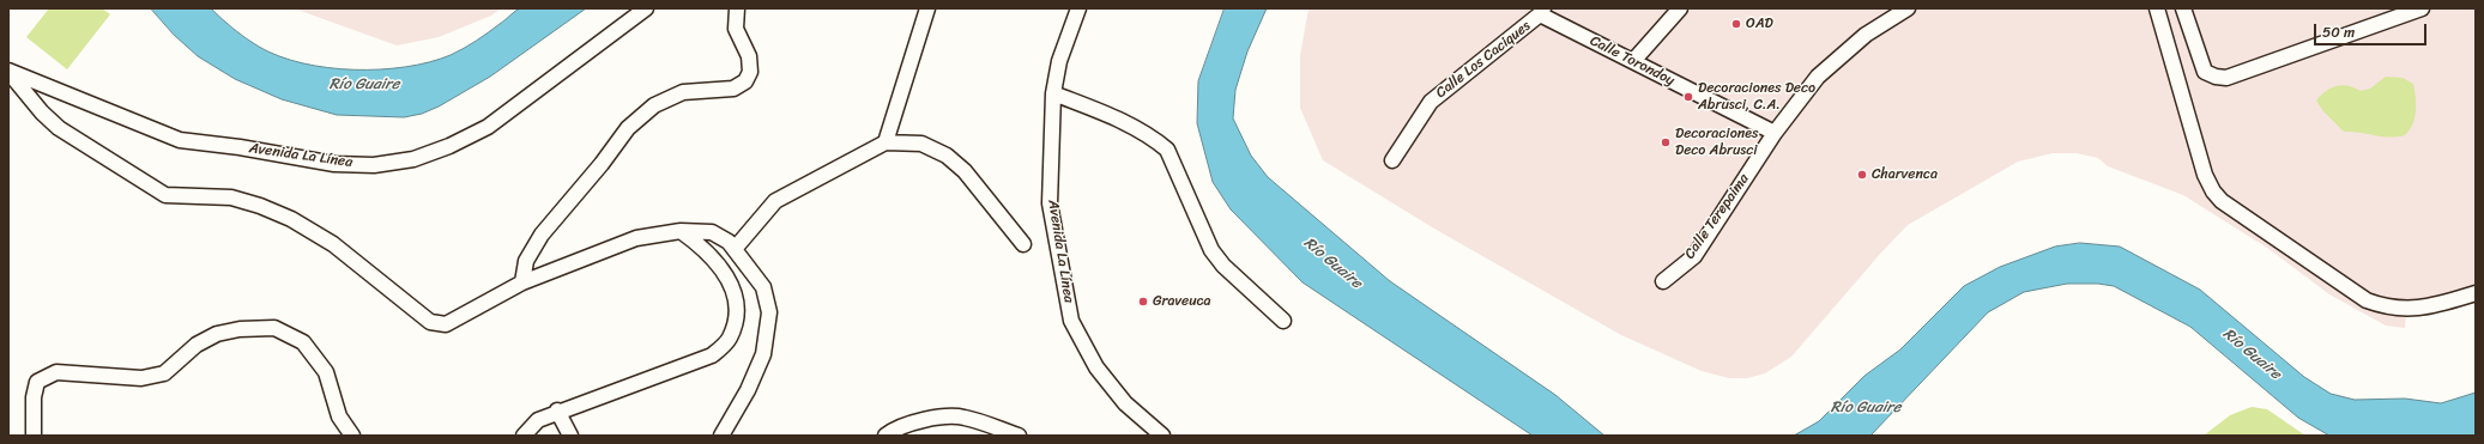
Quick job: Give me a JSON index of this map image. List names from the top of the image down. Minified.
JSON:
{"streets":{"street":["Calle Los Caciques","Calle Torondoy","Avenida La Línea","Calle Terepaima"]},"crossings":[["Calle Los Caciques","Calle Torondoy"],["Calle Torondoy","Calle Terepaima"]],"water":["Río Guaire"],"places":["OAD","Decoraciones Deco Abrusci, C.A.","Decoraciones Deco Abrusci","Charvenca","Graveuca"],"scale_bar":"50 m"}
